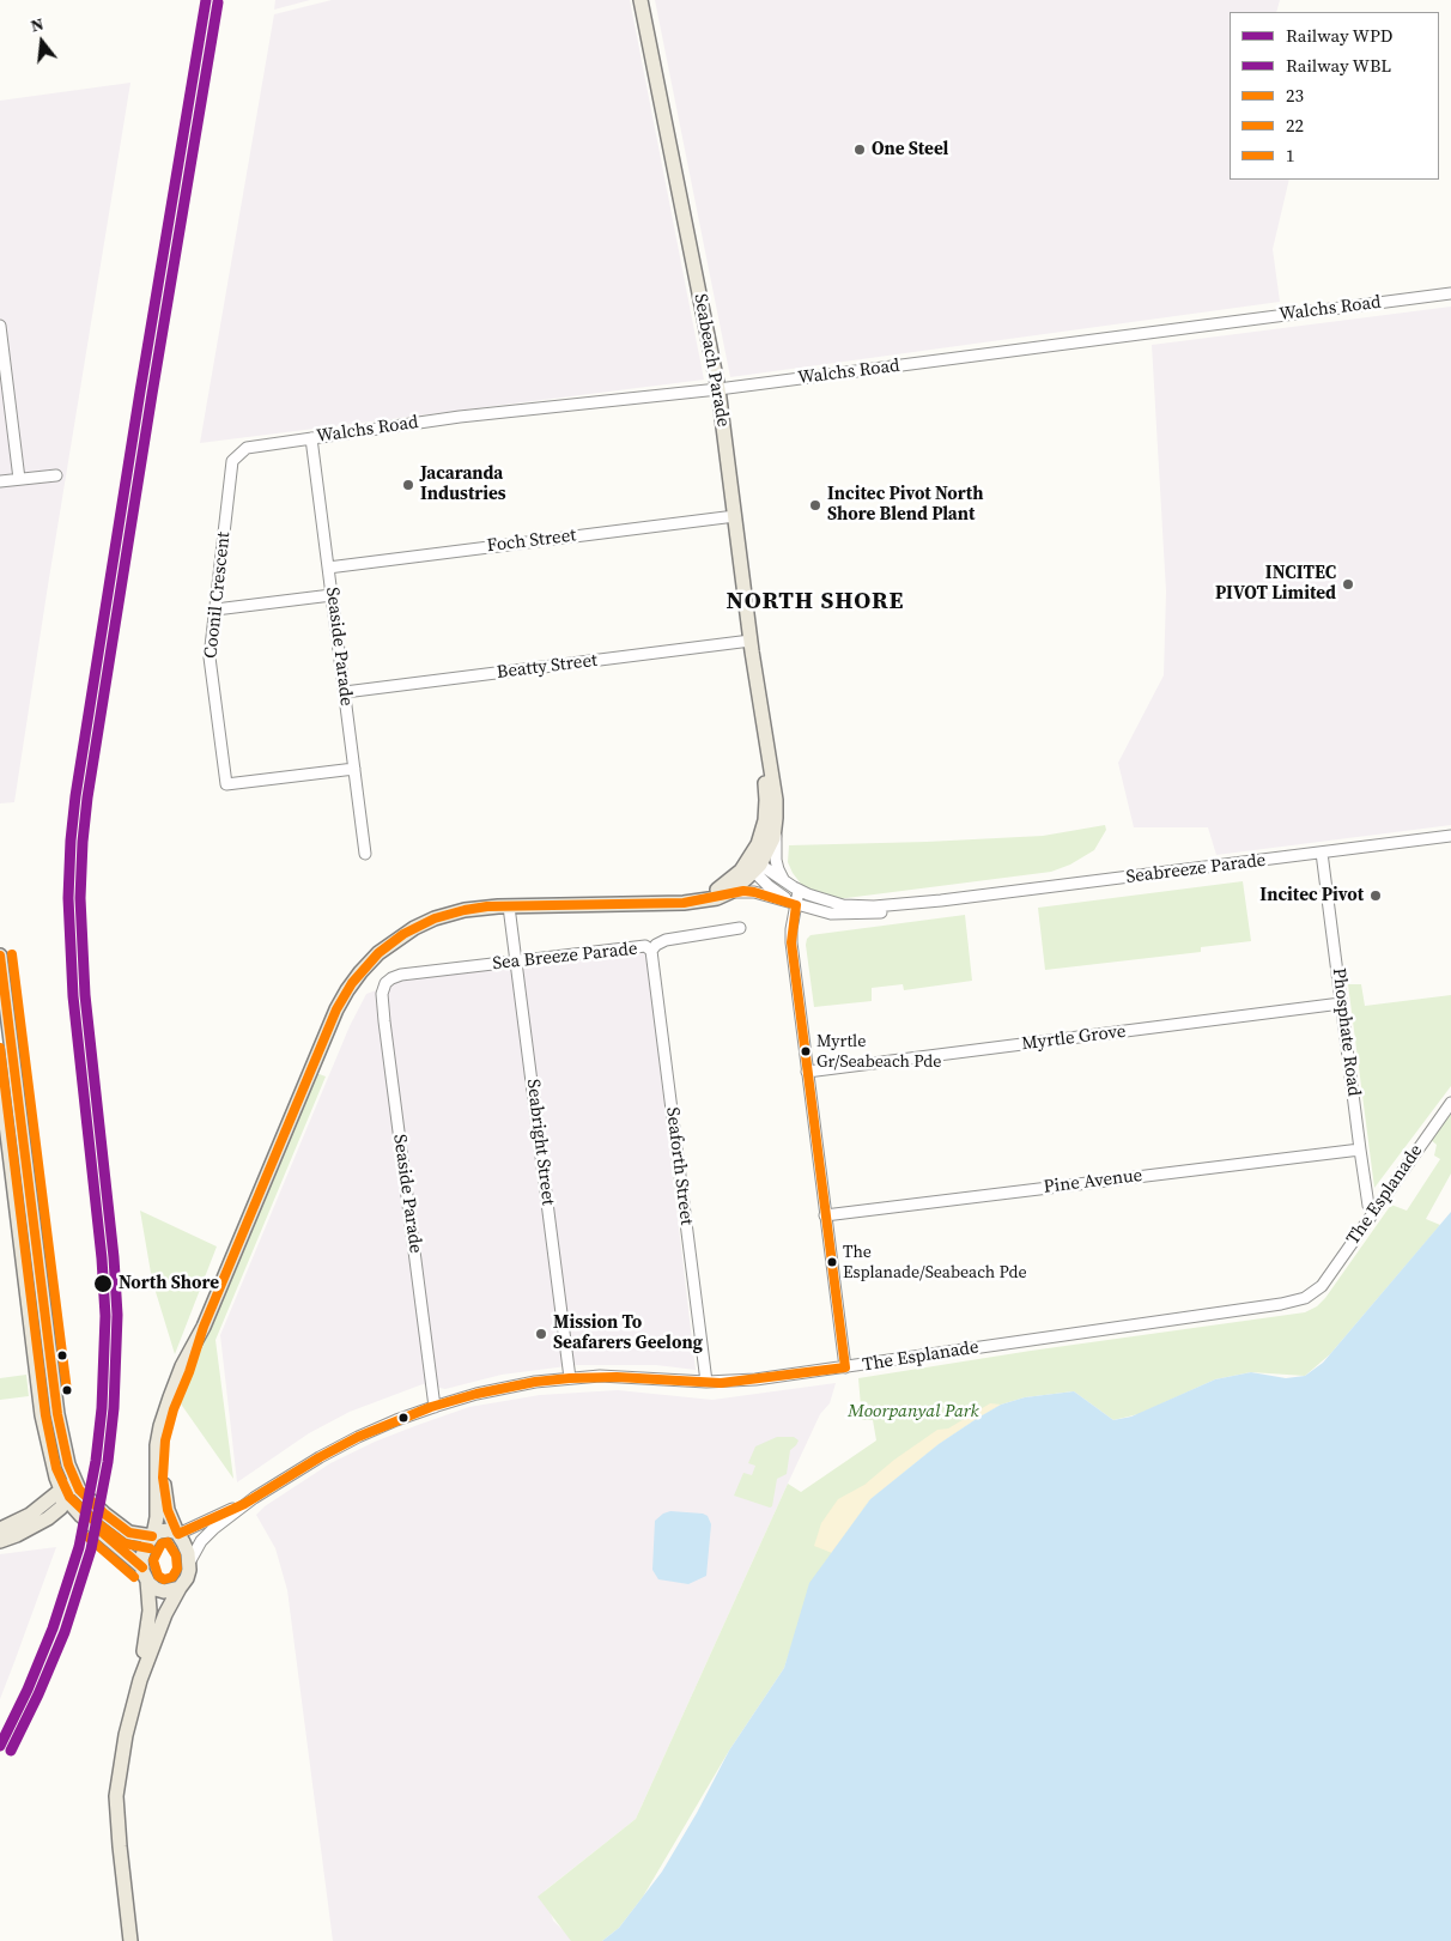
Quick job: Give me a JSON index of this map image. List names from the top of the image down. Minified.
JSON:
{"streets":{"main road":["Seabeach Parade"],"street":["Walchs Road","Foch Street","Coonil Crescent","Seaside Parade","Beatty Street","Seabreeze Parade","Sea Breeze Parade","Phosphate Road","Myrtle Grove","Seabright Street","Seaforth Street","Pine Avenue","The Esplanade"]},"crossings":[["Walchs Road","Seabeach Parade"],["Walchs Road","Coonil Crescent"],["Walchs Road","Seaside Parade"],["Seabeach Parade","Foch Street"],["Seabeach Parade","Beatty Street"],["Seabeach Parade","Seabreeze Parade"],["Foch Street","Seaside Parade"],["Coonil Crescent","Seaside Parade"],["Seaside Parade","Beatty Street"],["Seaside Parade","Sea Breeze Parade"],["Seaside Parade","The Esplanade"],["Seabreeze Parade","Phosphate Road"],["Sea Breeze Parade","Seabright Street"],["Sea Breeze Parade","Seaforth Street"],["Phosphate Road","Myrtle Grove"],["Phosphate Road","Pine Avenue"],["Phosphate Road","The Esplanade"],["Seabright Street","The Esplanade"],["Seaforth Street","The Esplanade"]],"districts":["NORTH SHORE"],"parks":["Moorpanyal Park"],"places":["One Steel","Jacaranda Industries","Incitec Pivot North Shore Blend Plant","INCITEC PIVOT Limited","Incitec Pivot","Myrtle Gr/Seabeach Pde","The Esplanade/Seabeach Pde","North Shore","Mission To Seafarers Geelong"],"lines":["rail line WPD","rail line WBL","transit line 23","transit line 1","transit line 22"],"legend":["Railway WPD","Railway WBL","23","22","1"],"north":"top"}
